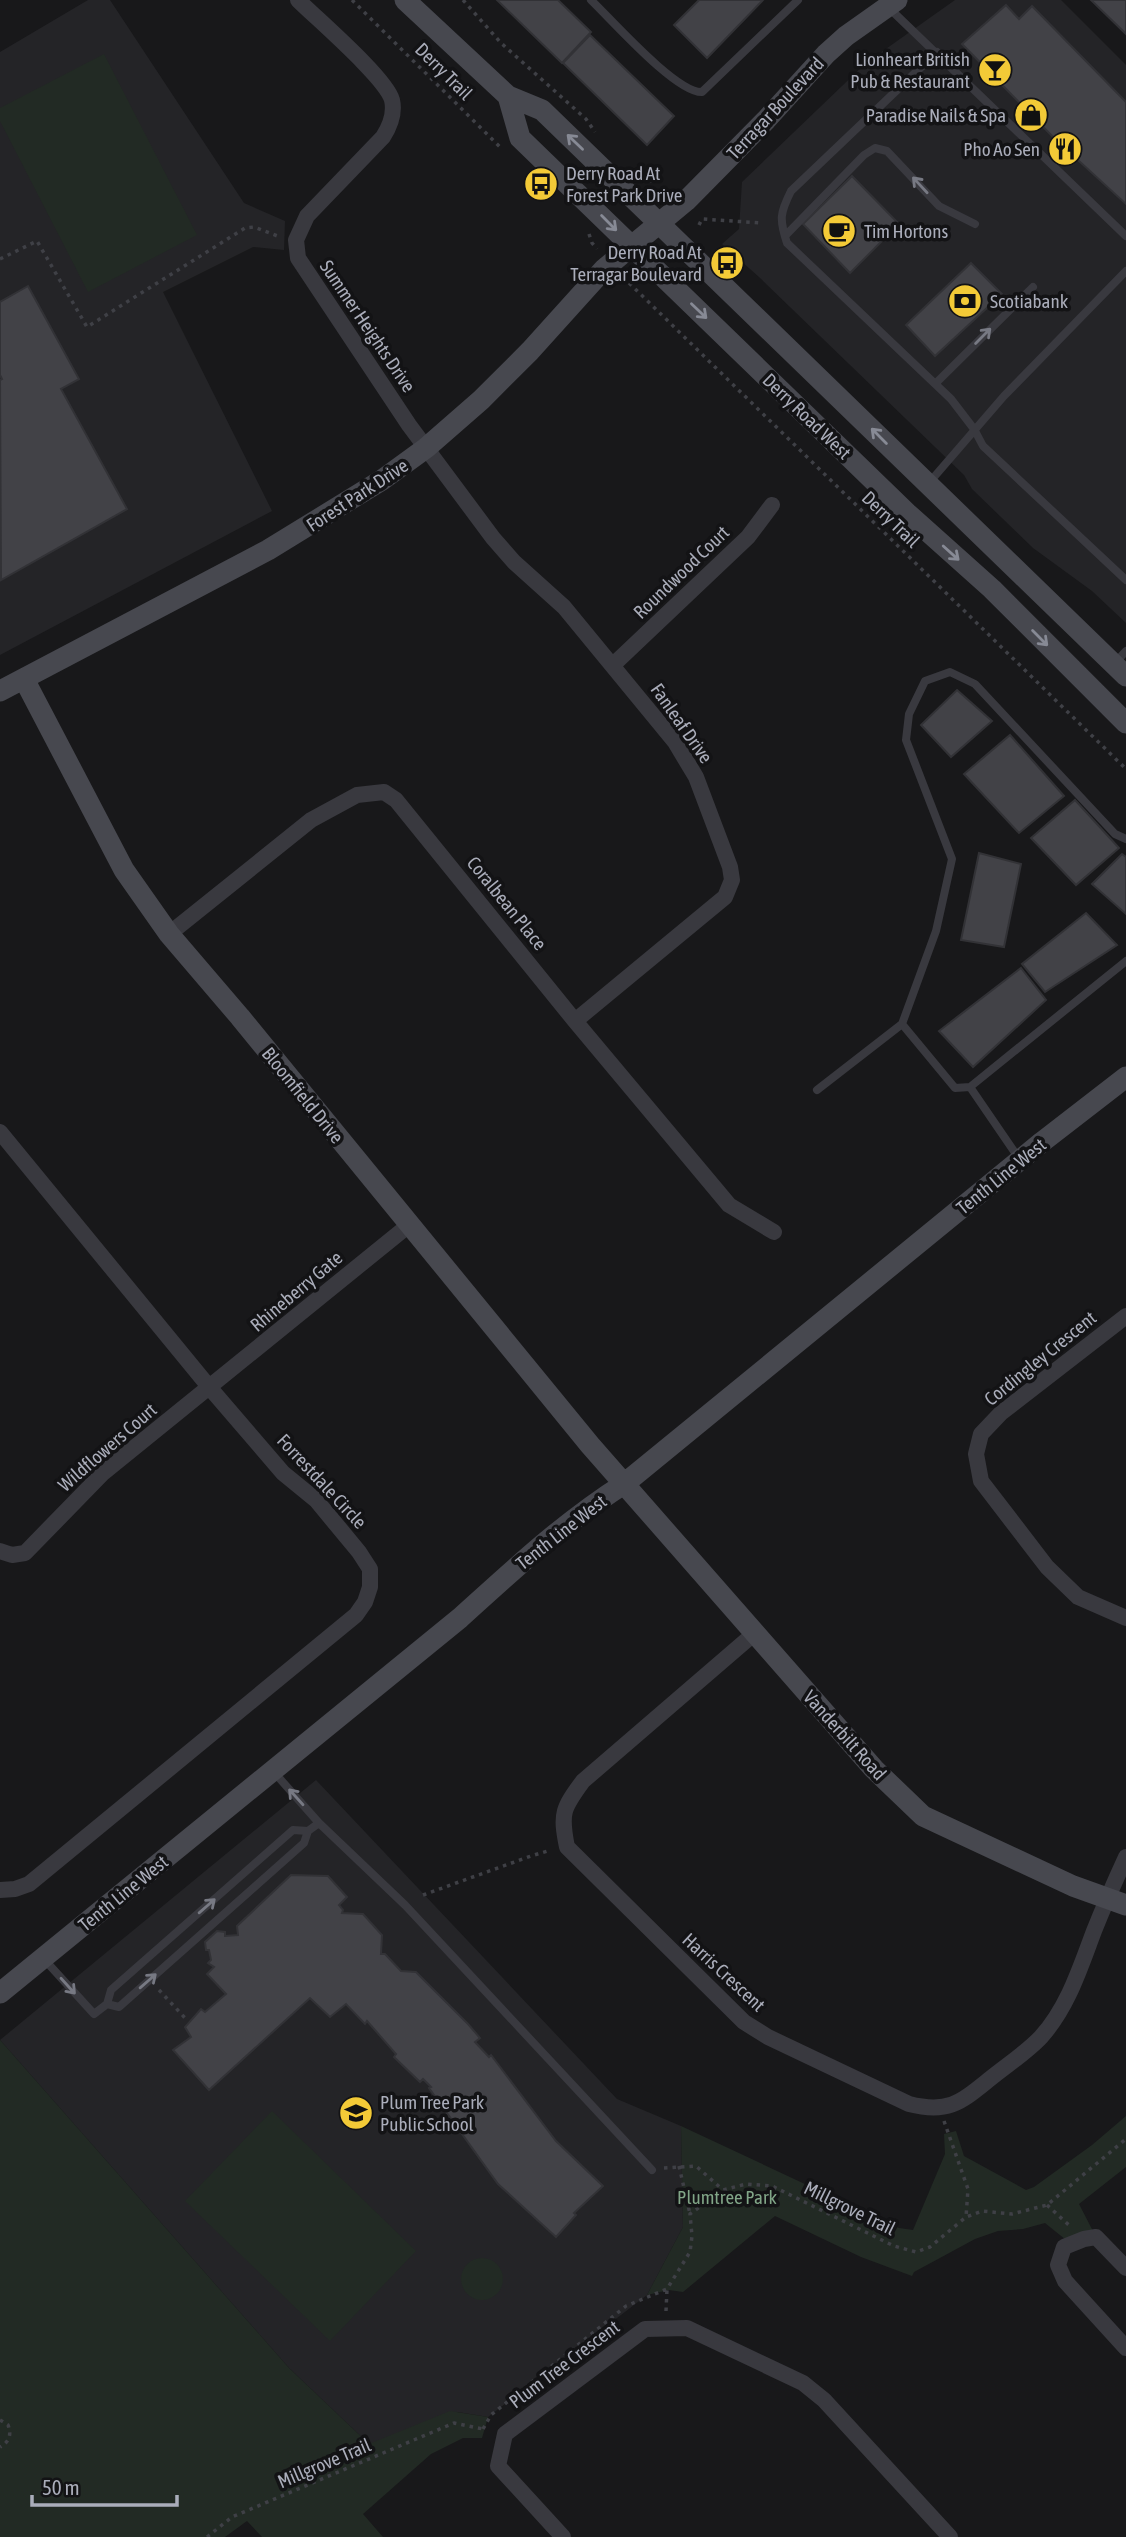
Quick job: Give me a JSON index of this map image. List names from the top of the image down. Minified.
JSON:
{"streets":{"street":["Terragar Boulevard","Summer Heights Drive","Derry Road West","Forest Park Drive","Roundwood Court","Fanleaf Drive","Coralbean Place","Bloomfield Drive","Tenth Line West","Rhineberry Gate","Cordingley Crescent","Wildflowers Court","Forrestdale Circle","Vanderbilt Road","Harris Crescent","Plum Tree Crescent"],"path":["Derry Trail","Millgrove Trail"]},"crossings":[["Terragar Boulevard","Derry Road West"],["Terragar Boulevard","Forest Park Drive"],["Summer Heights Drive","Forest Park Drive"],["Summer Heights Drive","Fanleaf Drive"],["Derry Road West","Forest Park Drive"],["Forest Park Drive","Fanleaf Drive"],["Forest Park Drive","Bloomfield Drive"],["Roundwood Court","Fanleaf Drive"],["Fanleaf Drive","Coralbean Place"],["Coralbean Place","Bloomfield Drive"],["Bloomfield Drive","Tenth Line West"],["Bloomfield Drive","Rhineberry Gate"],["Bloomfield Drive","Vanderbilt Road"],["Tenth Line West","Vanderbilt Road"],["Rhineberry Gate","Wildflowers Court"],["Rhineberry Gate","Forrestdale Circle"],["Wildflowers Court","Forrestdale Circle"]],"parks":["Plumtree Park"],"places":{"bar":["Lionheart British Pub & Restaurant"],"shop":["Paradise Nails & Spa"],"restaurant":["Pho Ao Sen"],"bus stop":["Derry Road At Forest Park Drive","Derry Road At Terragar Boulevard"],"cafe":["Tim Hortons"],"bank":["Scotiabank"],"school or university":["Plum Tree Park Public School"]},"scale_bar":"50 m"}
